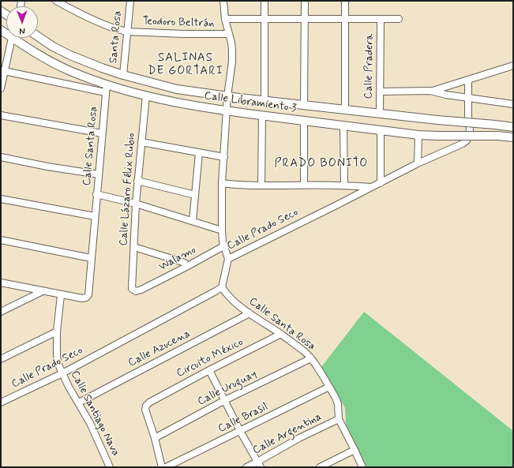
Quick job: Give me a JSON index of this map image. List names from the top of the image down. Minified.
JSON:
{"streets":{"street":["Teodoro Beltrán","Santa Rosa","Calle Pradera","Calle Libramiento 3","Calle Santa Rosa","Calle Lázaro Félix Rubio","Calle Prado Seco","Walamo","Calle Azucena","Circuito México","Calle Uruguay","Calle Santiago Nava","Calle Brasil","Calle Argentina"]},"crossings":[["Teodoro Beltrán","Santa Rosa"],["Santa Rosa","Calle Libramiento 3"],["Calle Pradera","Calle Libramiento 3"],["Calle Libramiento 3","Calle Santa Rosa"],["Calle Libramiento 3","Calle Lázaro Félix Rubio"],["Calle Santa Rosa","Calle Prado Seco"],["Calle Santa Rosa","Calle Azucena"],["Calle Santa Rosa","Circuito México"],["Calle Santa Rosa","Calle Uruguay"],["Calle Santa Rosa","Calle Santiago Nava"],["Calle Santa Rosa","Calle Brasil"],["Calle Santa Rosa","Calle Argentina"],["Calle Lázaro Félix Rubio","Walamo"],["Calle Prado Seco","Calle Santiago Nava"],["Calle Azucena","Calle Santiago Nava"],["Circuito México","Calle Uruguay"]],"districts":["SALINAS DE GORTARI","PRADO BONITO"],"north":"bottom"}
